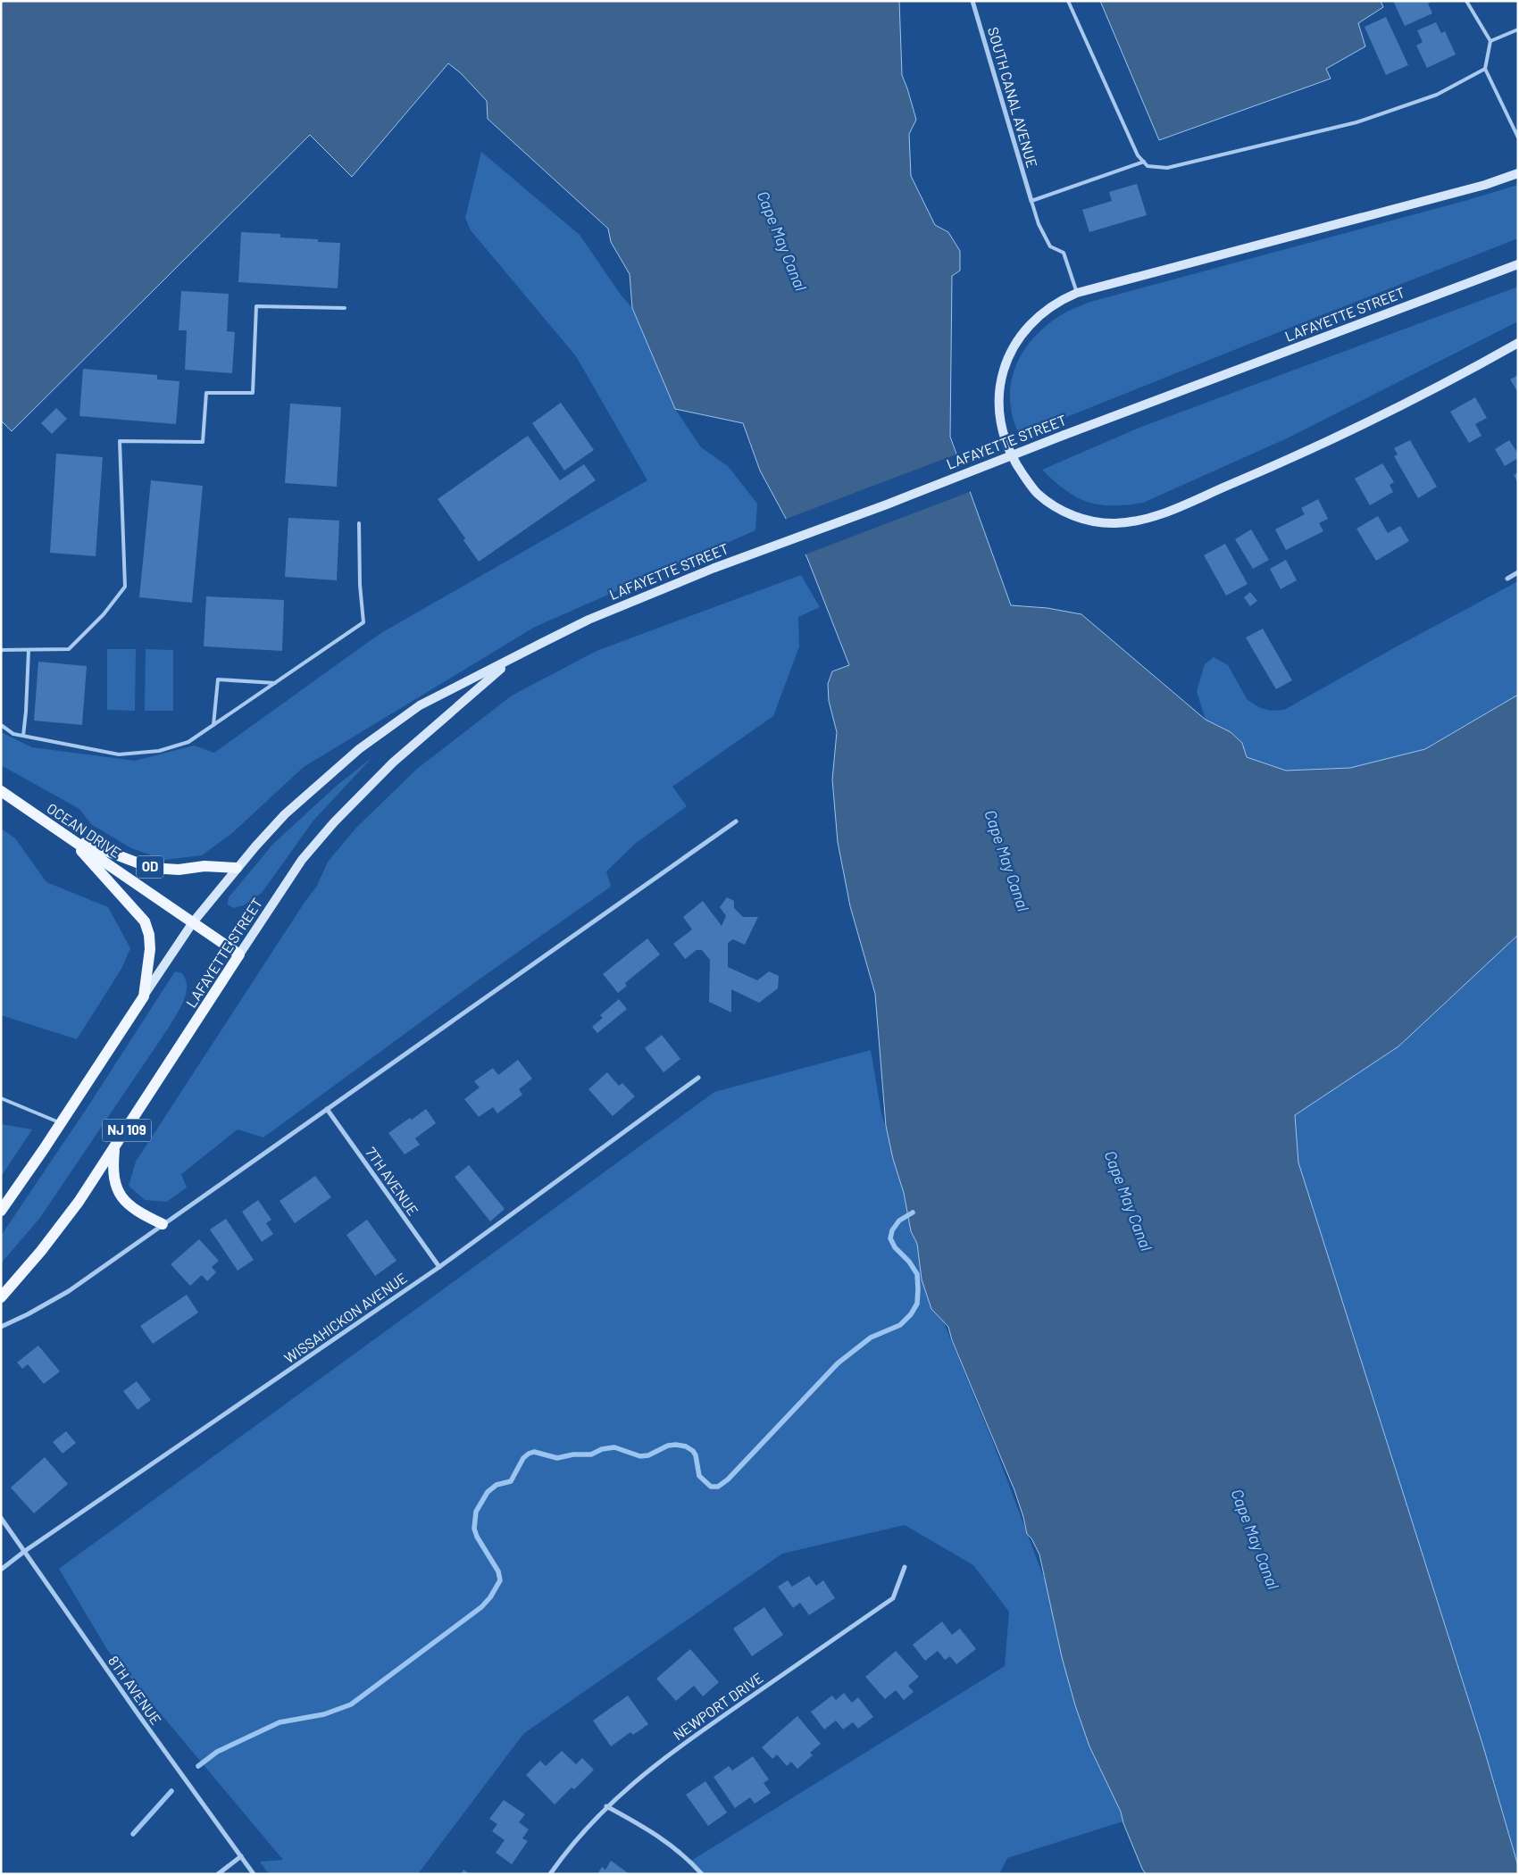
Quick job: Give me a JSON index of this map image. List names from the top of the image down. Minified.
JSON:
{"streets":{"main road":["LAFAYETTE STREET","OCEAN DRIVE","OD","NJ 109"],"street":["SOUTH CANAL AVENUE","7TH AVENUE","WISSAHICKON AVENUE","8TH AVENUE","NEWPORT DRIVE"]},"crossings":[["LAFAYETTE STREET","OCEAN DRIVE"],["LAFAYETTE STREET","OD"],["OCEAN DRIVE","OD"],["7TH AVENUE","WISSAHICKON AVENUE"],["WISSAHICKON AVENUE","8TH AVENUE"]],"water":["Cape May Canal"]}
